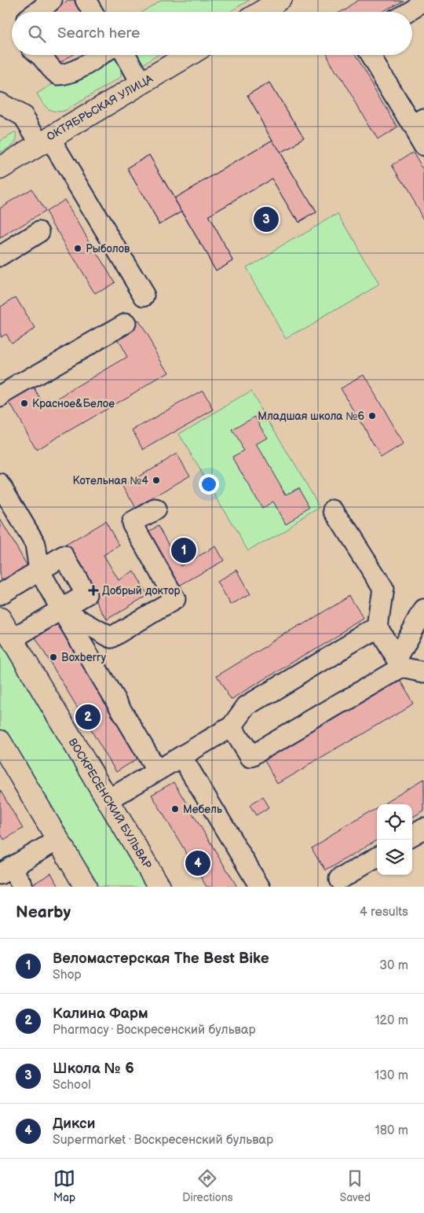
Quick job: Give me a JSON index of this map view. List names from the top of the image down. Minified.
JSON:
{"streets":{"main road":["ОКТЯБРЬСКАЯ УЛИЦА","ВОСКРЕСЕНСКИЙ БУЛЬВАР"]},"places":{"other":["Рыболов","Красное&Белое","Младшая школа №6","Котельная №4","Boxberry","Мебель"],"health":["Добрый доктор"]},"page":{"search":"Search here","pins":["3","1","2","4"],"heading":["Nearby","4 results"],"list":[{"mark":"1","name":"Веломастерская The Best Bike","note":"Shop","value":"30 m"},{"mark":"2","name":"Калина Фарм","note":"Pharmacy · Воскресенский бульвар","value":"120 m"},{"mark":"3","name":"Школа № 6","note":"School","value":"130 m"},{"mark":"4","name":"Дикси","note":"Supermarket · Воскресенский бульвар","value":"180 m"}],"nav":["Map","Directions","Saved"]}}
